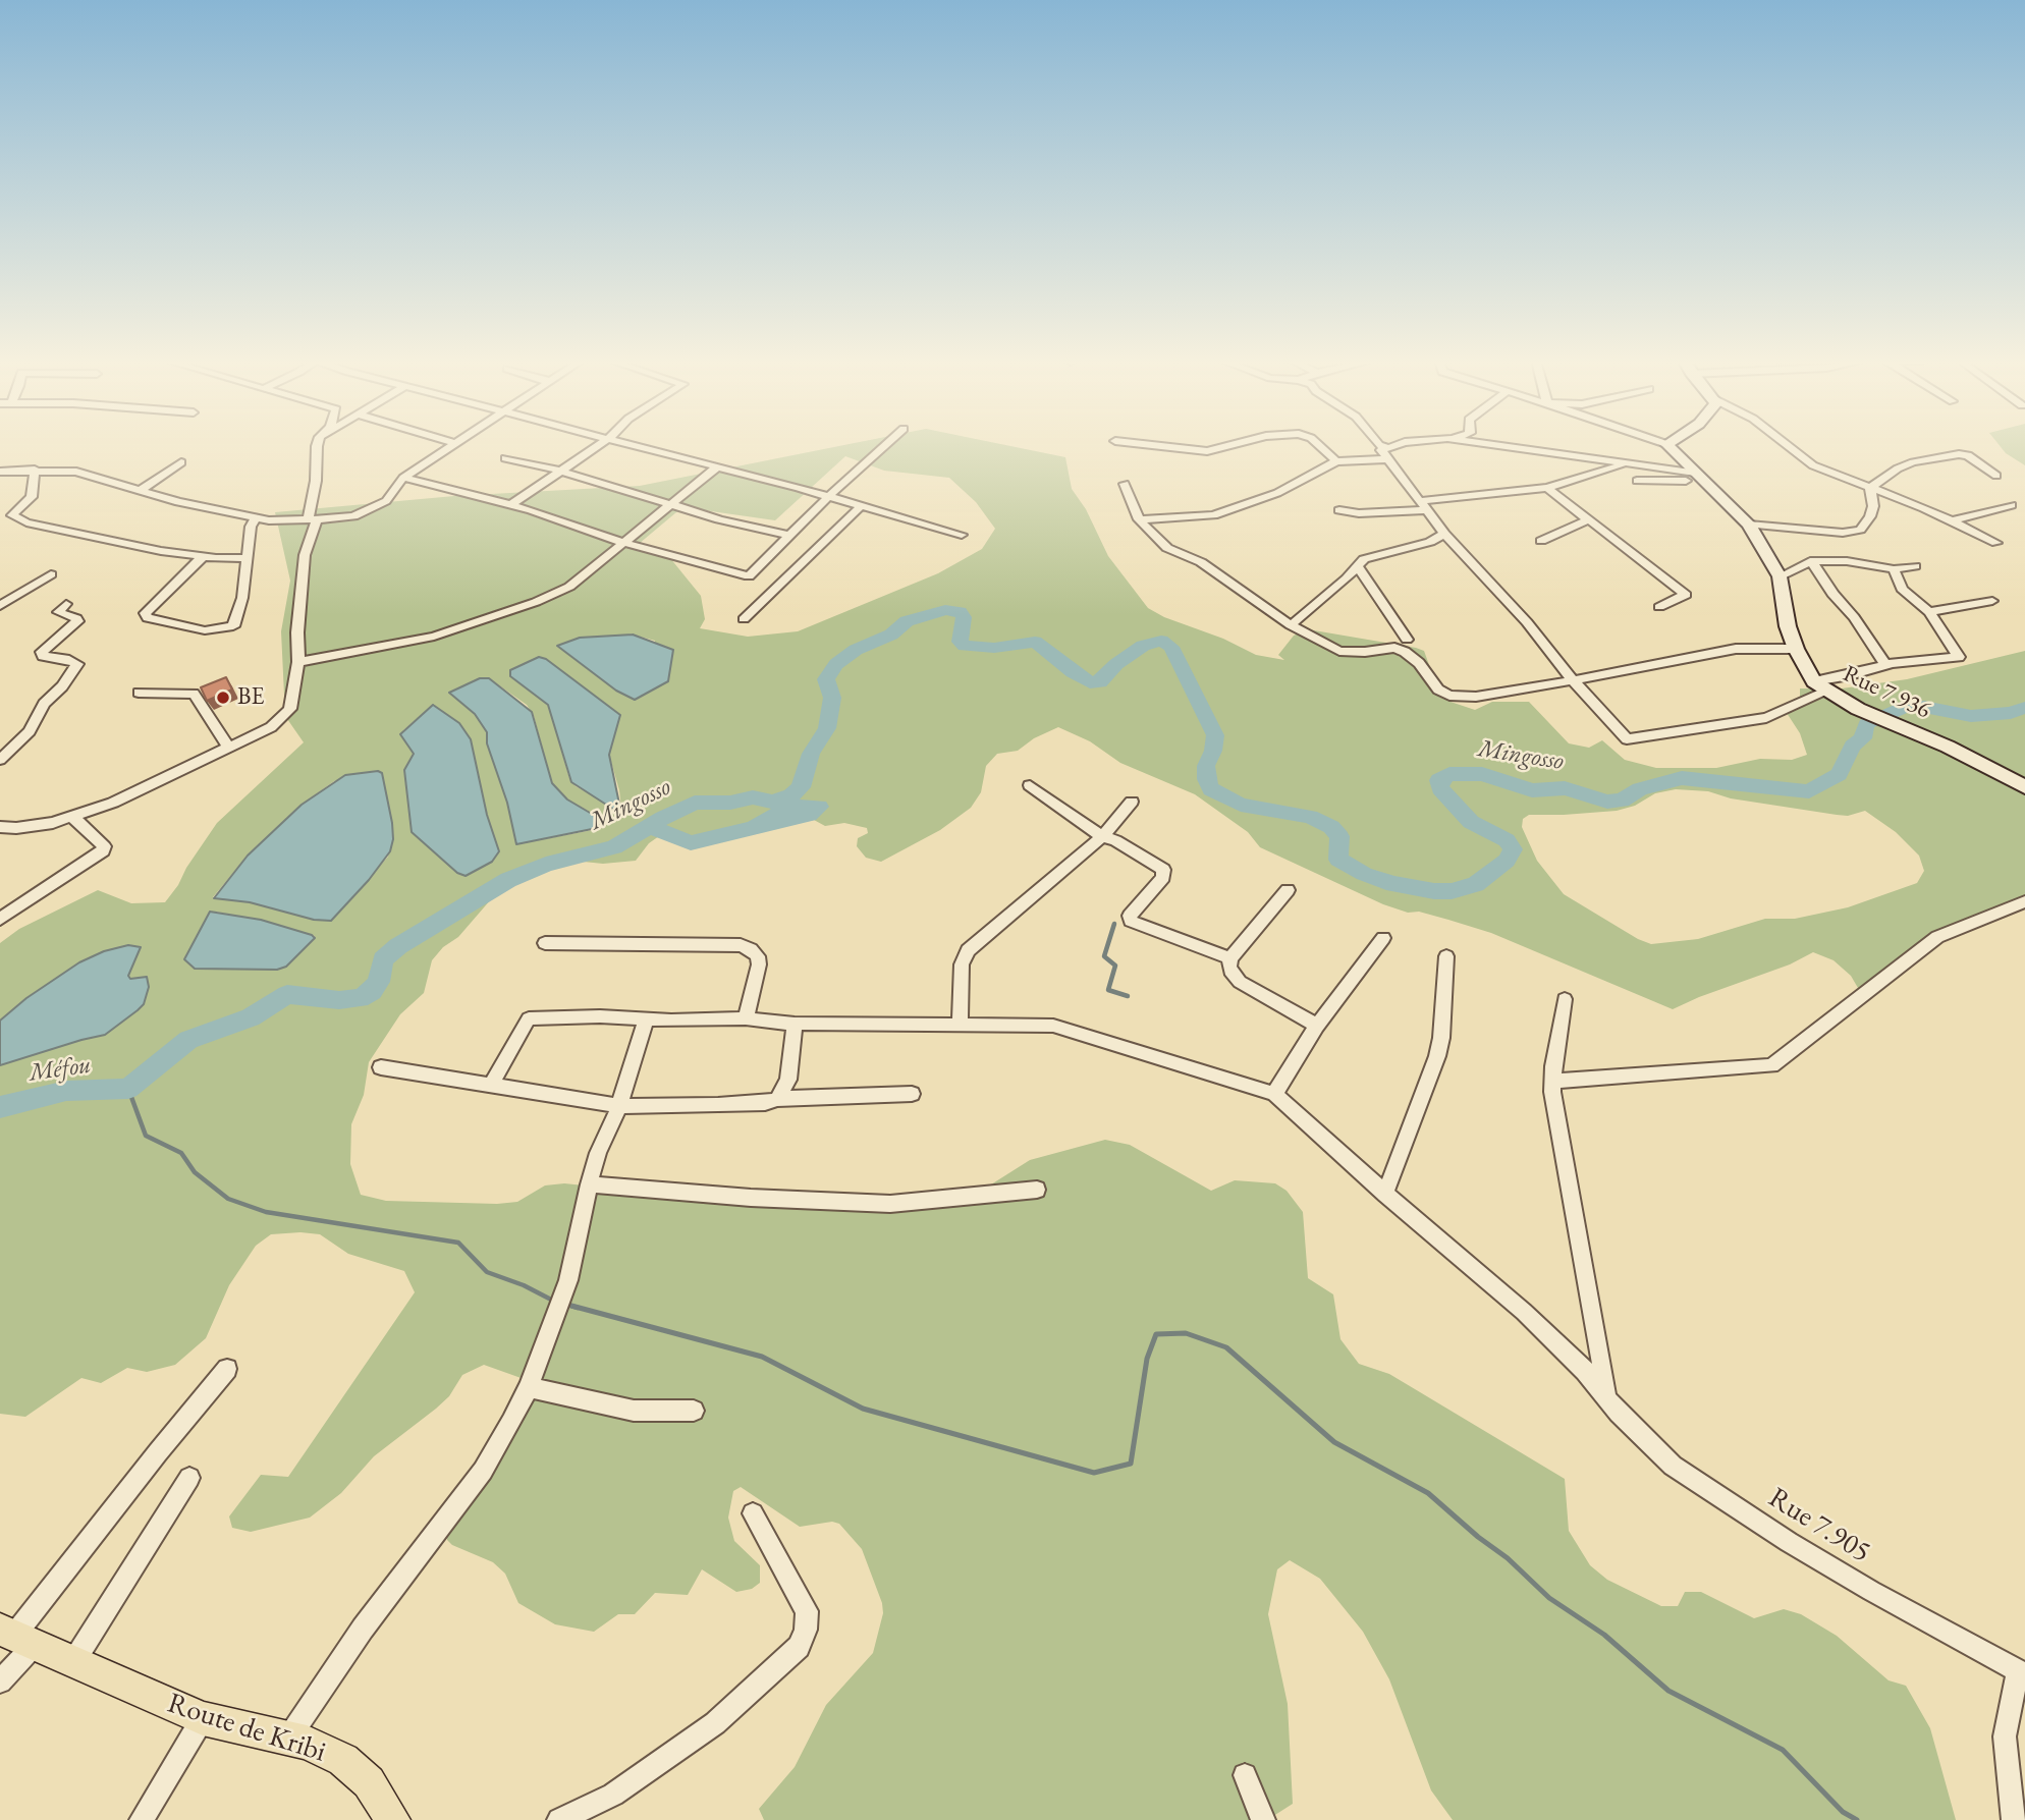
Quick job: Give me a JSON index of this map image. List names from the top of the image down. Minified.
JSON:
{"streets":{"main road":["Route de Kribi"],"street":["Rue 7.936","Rue 7.905"]},"water":["Mingosso","Méfou"],"places":["BE"]}
